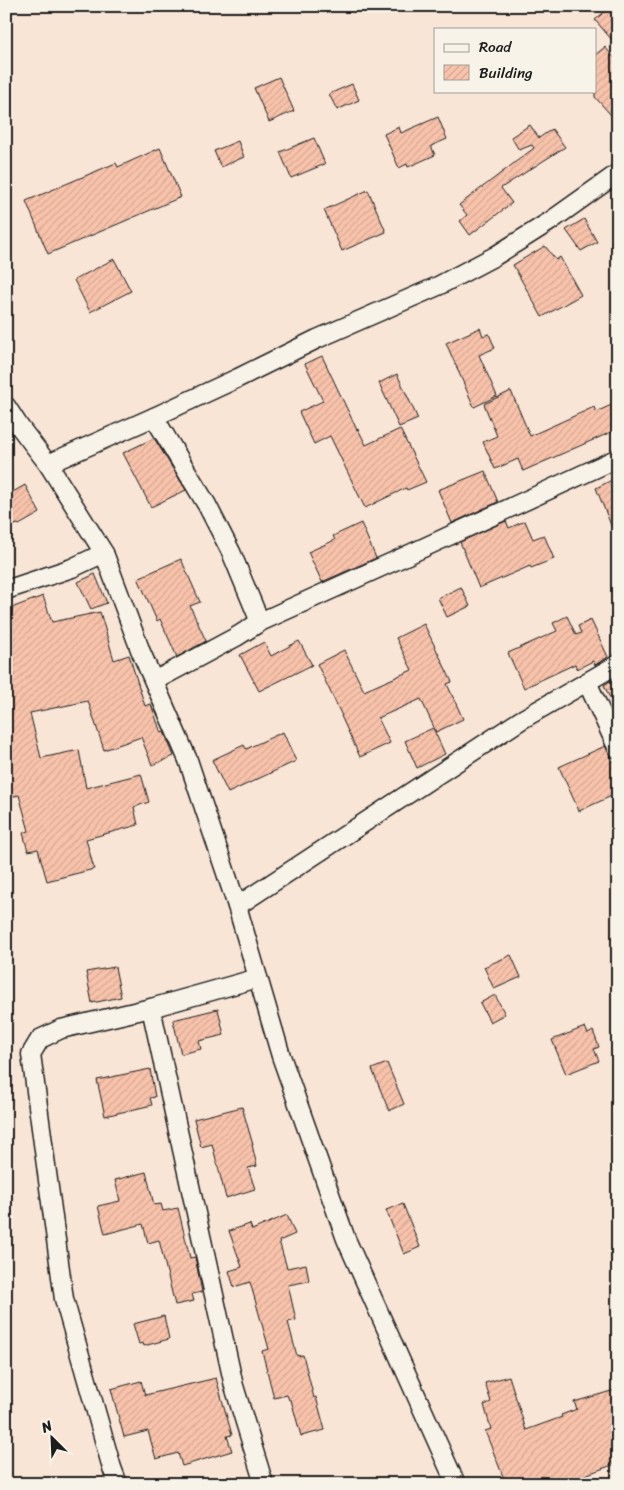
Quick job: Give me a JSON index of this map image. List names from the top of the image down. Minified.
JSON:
{"legend":["Road","Building"],"north":"top left"}
